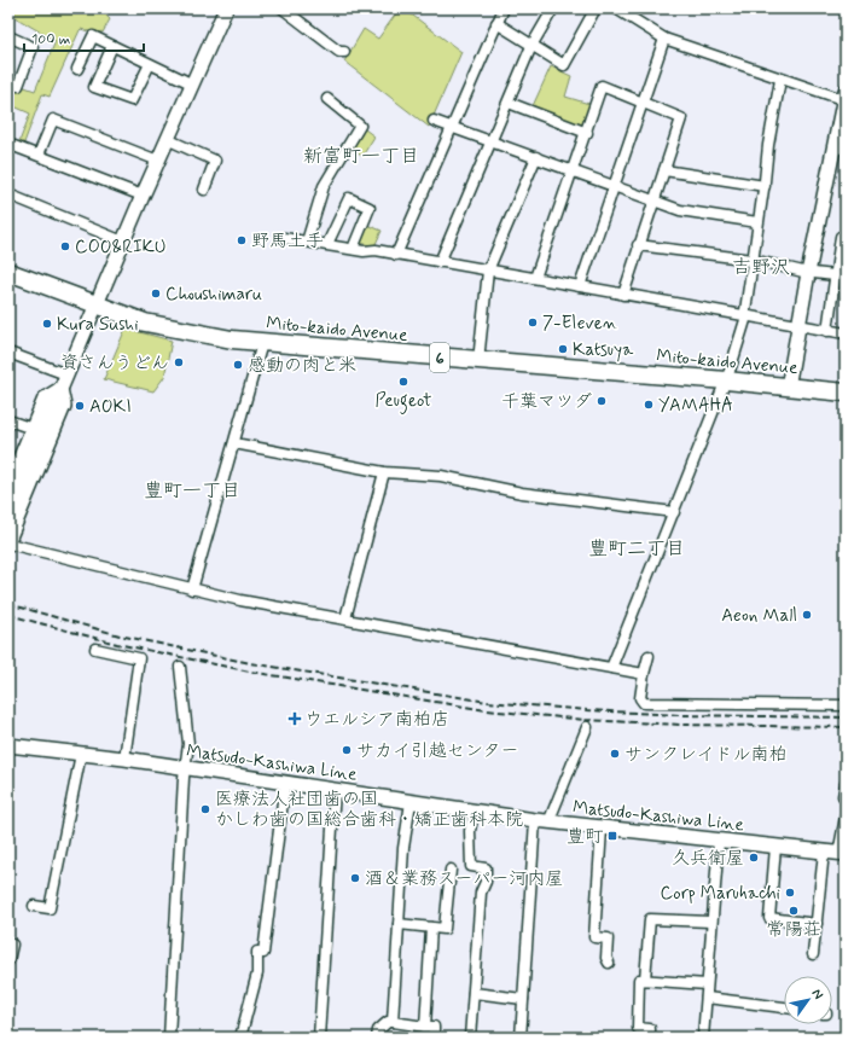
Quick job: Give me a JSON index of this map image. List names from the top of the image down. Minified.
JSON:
{"streets":{"highway":["Mito-kaido Avenue","6"],"street":["Matsudo-Kashiwa Line"]},"districts":["新富町一丁目","吉野沢","豊町一丁目","豊町二丁目"],"places":{"other":["野馬土手","COO&RIKU","Choushimaru","7-Eleven","Kura Sushi","Katsuya","資さんうどん","感動の肉と米","Peugeot","千葉マツダ","YAMAHA","AOKI","Aeon Mall","サカイ引越センター","サンクレイドル南柏","医療法人社団歯の国 かしわ歯の国総合歯科・矯正歯科本院","久兵衛屋","酒＆業務スーパー河内屋","Corp Maruhachi","常陽荘"],"health":["ウエルシア南柏店"],"transit":["豊町"]},"scale_bar":"100 m","north":"top right"}
